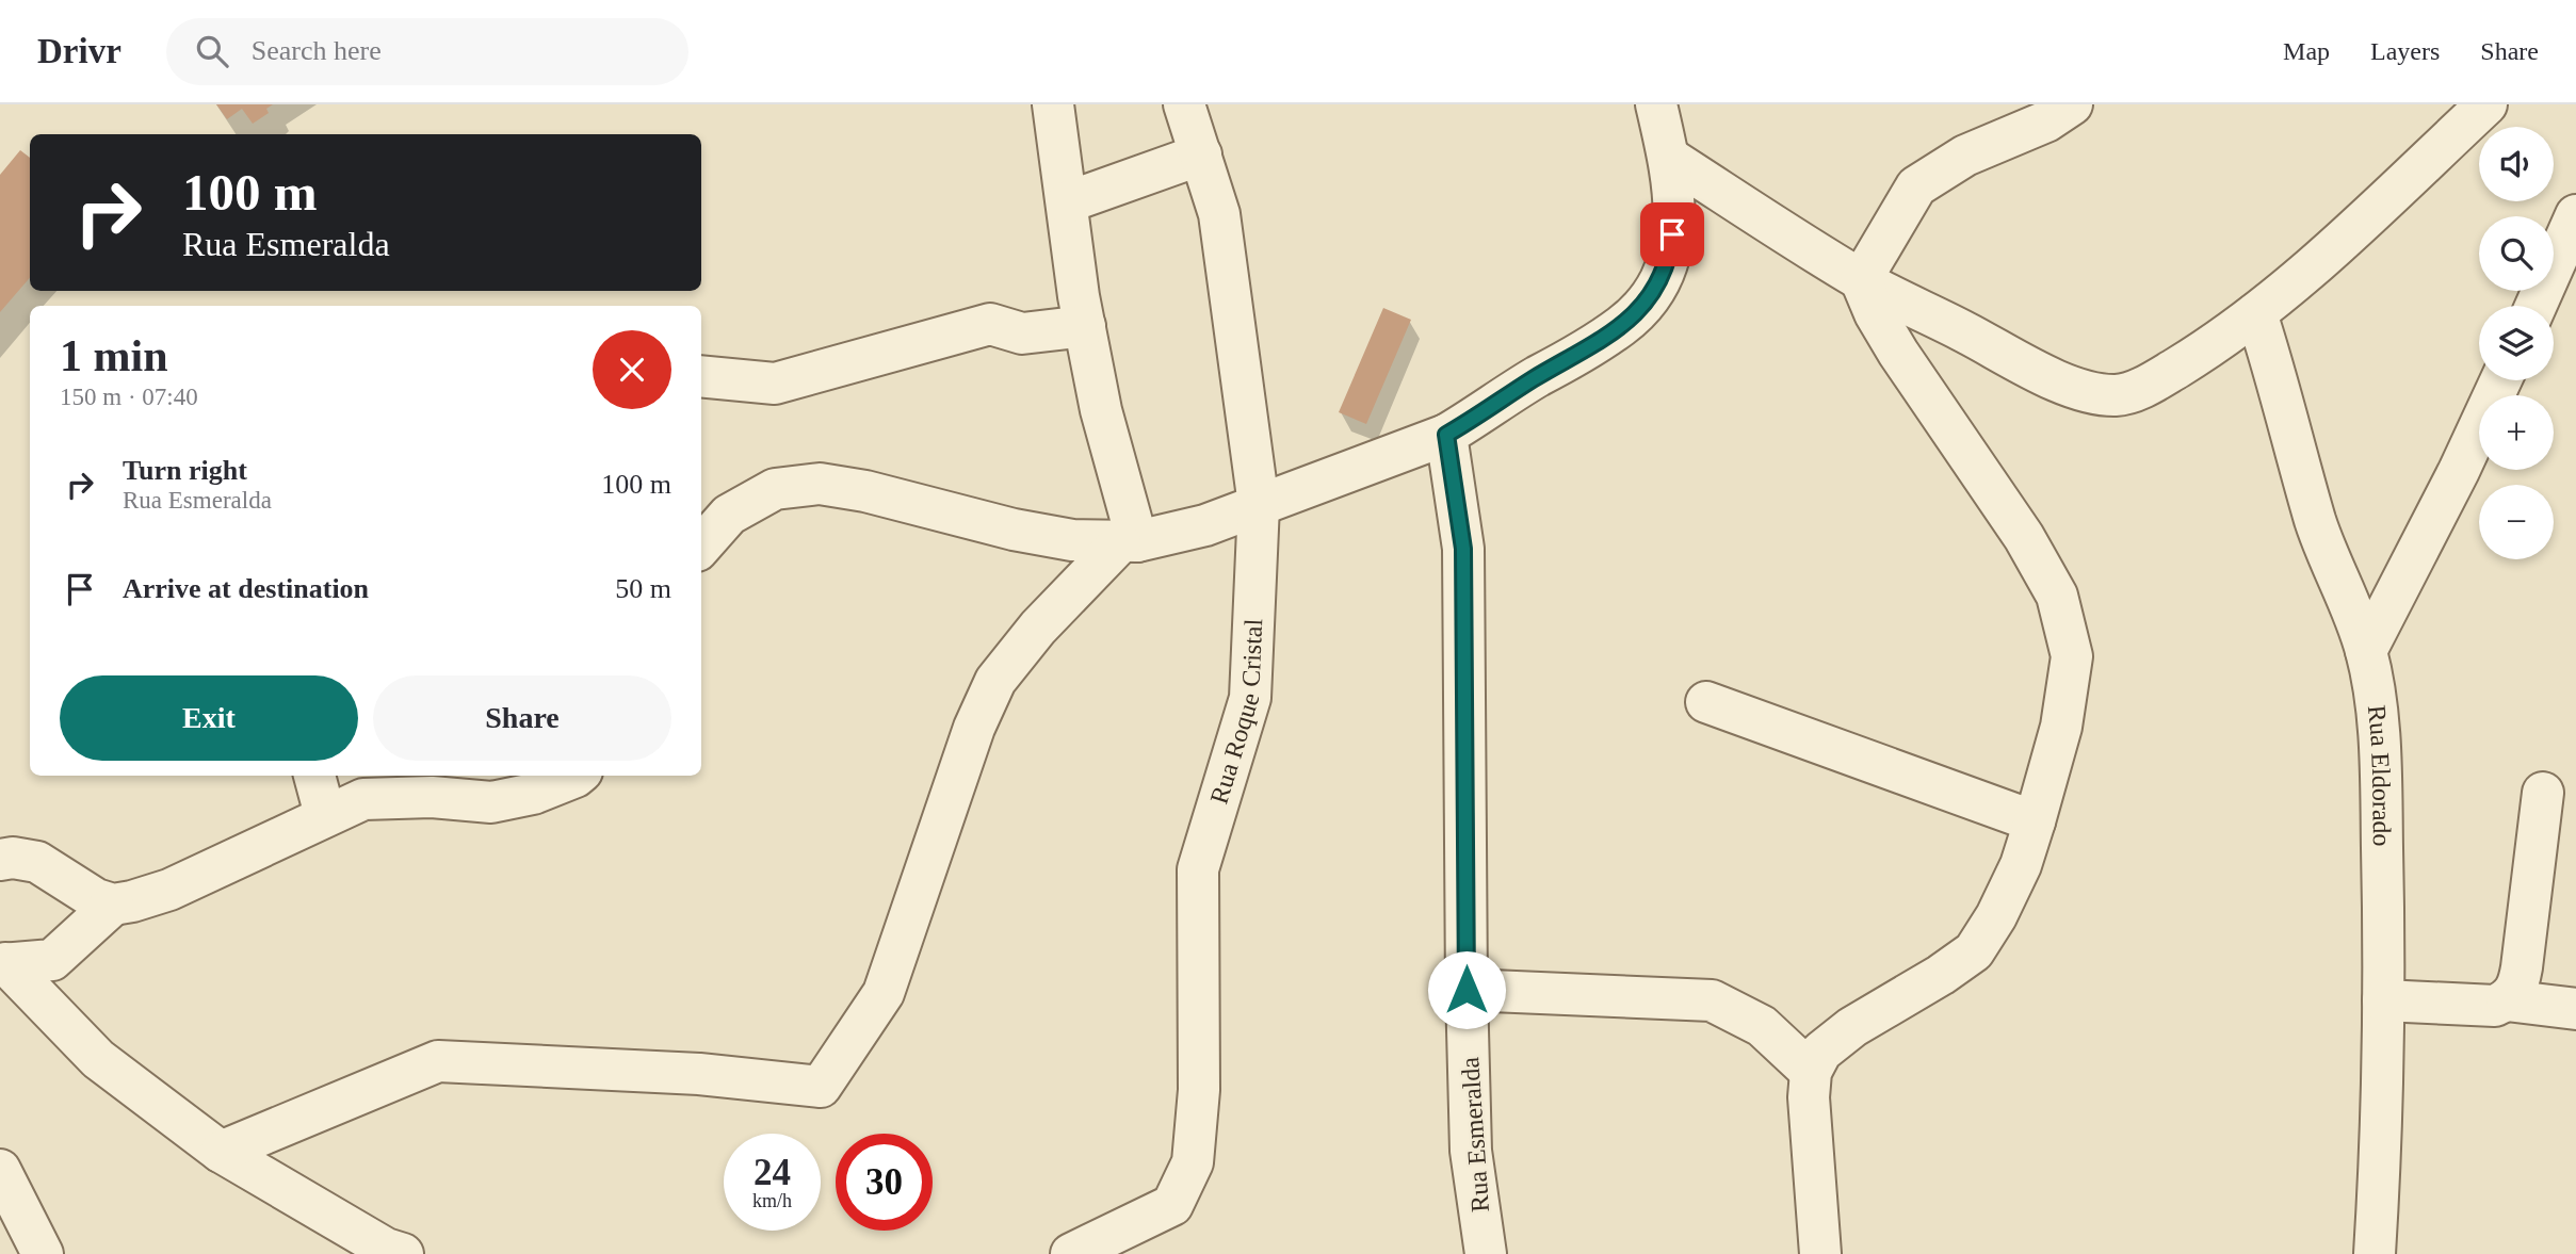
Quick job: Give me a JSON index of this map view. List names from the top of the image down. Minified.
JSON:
{"streets":{"street":["Rua Roque Cristal","Rua Eldorado","Rua Esmeralda"]},"page":{"header":"Drivr","search":"Search here","nav":["Map","Layers","Share"],"map_buttons":["+","−"],"turn":["100 m","Rua Esmeralda"],"heading":["1 min","150 m · 07:40"],"list":[{"name":"Turn right","note":"Rua Esmeralda","value":"100 m"},{"name":"Arrive at destination","value":"50 m"}],"buttons":["Exit","Share"],"speed":"24 km/h","limit":"30"}}
